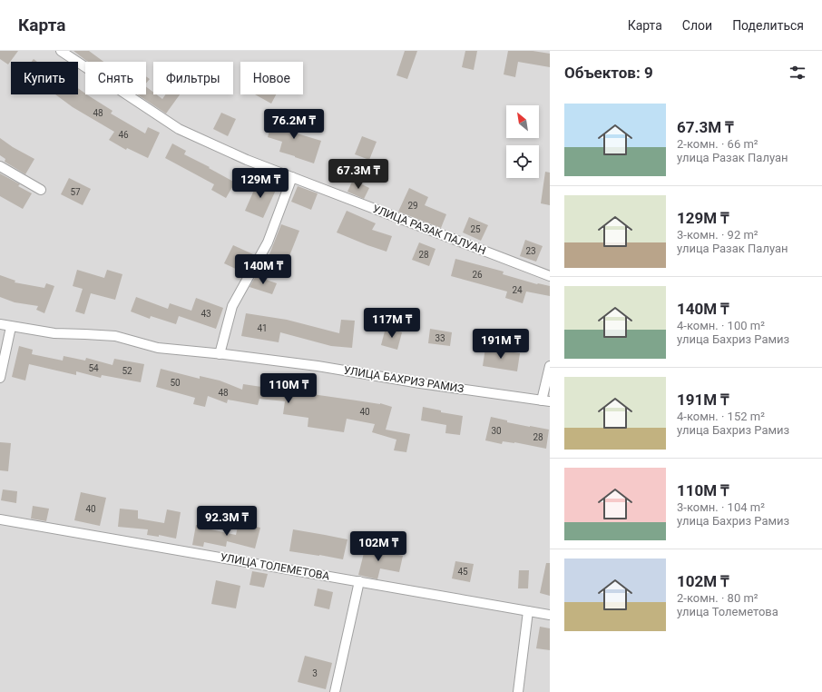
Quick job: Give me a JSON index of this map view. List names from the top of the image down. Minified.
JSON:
{"streets":{"street":["УЛИЦА РАЗАК ПАЛУАН","УЛИЦА БАХРИЗ РАМИЗ","УЛИЦА ТОЛЕМЕТОВА"]},"house_numbers":["48","46","57","29","25","23","28","26","24","43","41","33","54","52","50","48","40","30","28","40","45","3"],"north":"top left","page":{"header":"Карта","nav":["Карта","Слои","Поделиться"],"heading":"Объектов: 9","chip":["Купить","Снять","Фильтры","Новое"],"list":[{"name":"67.3M ₸","note":"2-комн. · 66 m² · улица Разак Палуан"},{"name":"129M ₸","note":"3-комн. · 92 m² · улица Разак Палуан"},{"name":"140M ₸","note":"4-комн. · 100 m² · улица Бахриз Рамиз"},{"name":"191M ₸","note":"4-комн. · 152 m² · улица Бахриз Рамиз"},{"name":"110M ₸","note":"3-комн. · 104 m² · улица Бахриз Рамиз"},{"name":"102M ₸","note":"2-комн. · 80 m² · улица Толеметова"}],"price":["76.2M ₸","67.3M ₸","129M ₸","140M ₸","117M ₸","191M ₸","110M ₸","92.3M ₸","102M ₸"]}}
